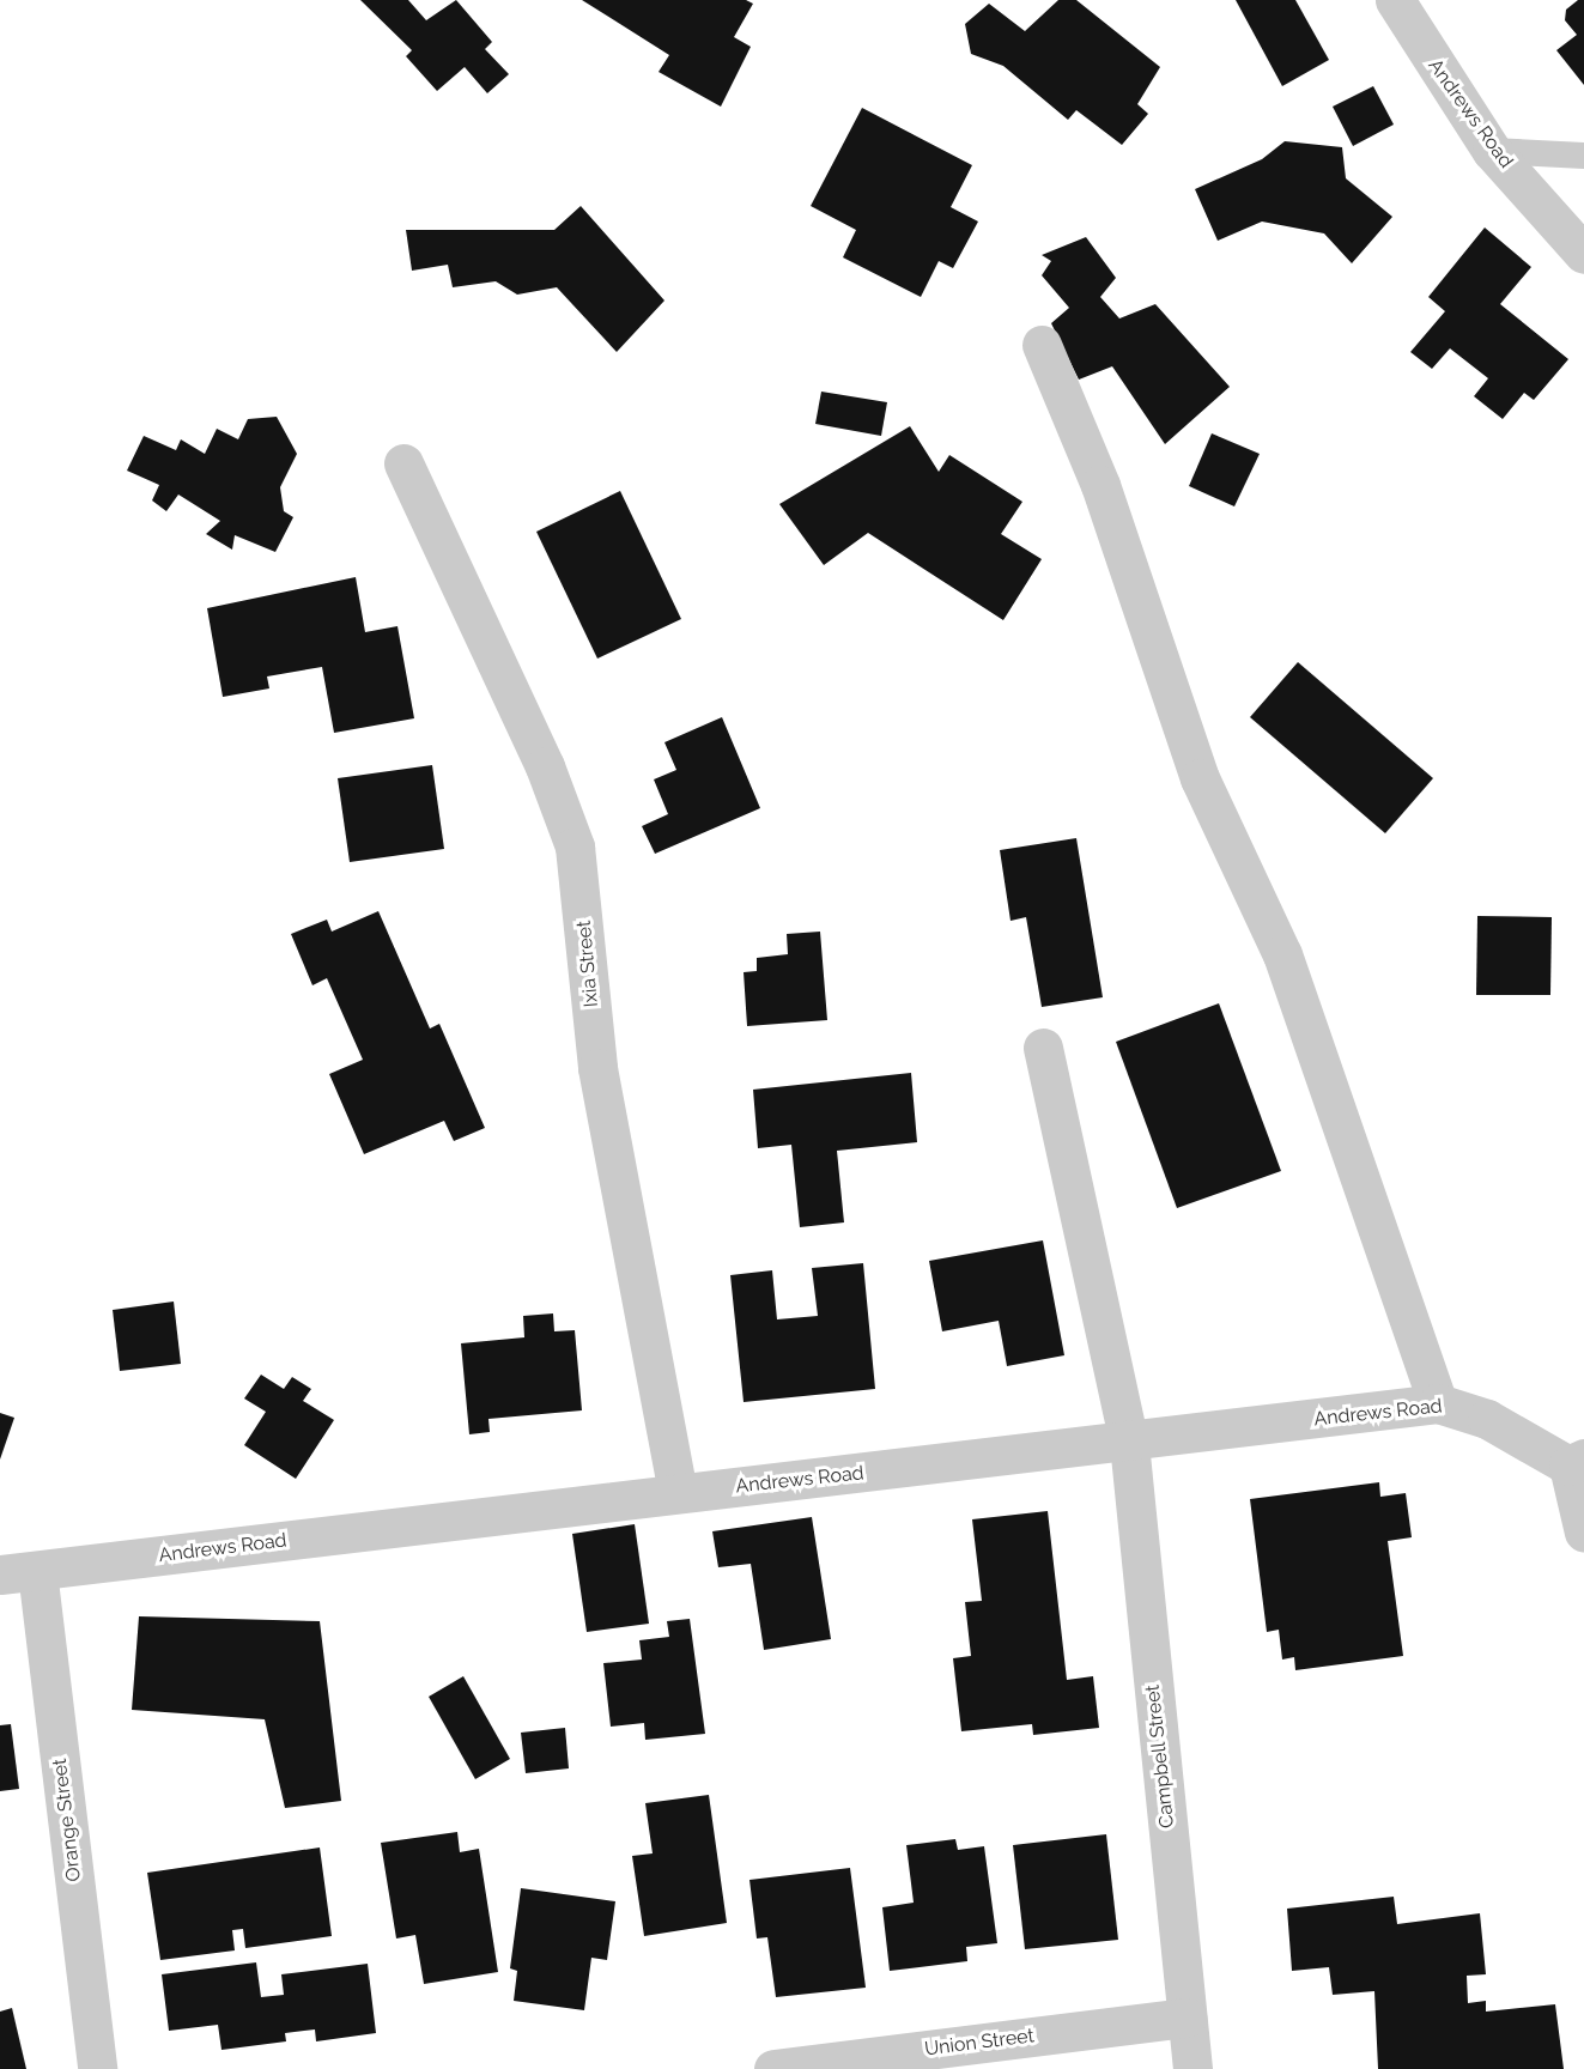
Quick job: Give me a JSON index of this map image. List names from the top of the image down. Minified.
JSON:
{"streets":{"street":["Andrews Road","Ixia Street","Campbell Street","Orange Street","Union Street"]},"crossings":[["Andrews Road","Ixia Street"],["Andrews Road","Campbell Street"],["Andrews Road","Orange Street"],["Campbell Street","Union Street"]]}
